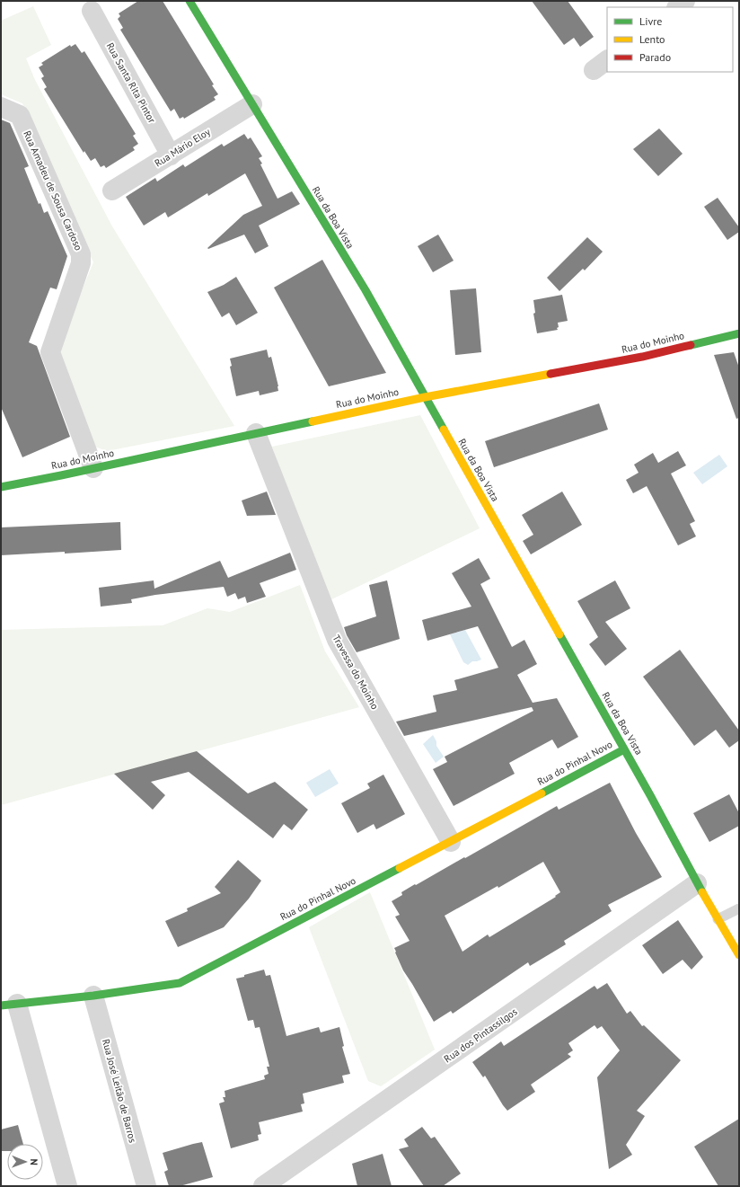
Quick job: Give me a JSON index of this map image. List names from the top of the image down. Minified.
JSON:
{"streets":{"street":["Rua Santa Rita Pintor","Rua Mário Eloy","Rua Amadeu de Sousa Cardoso","Rua da Boa Vista","Rua do Moinho","Travessa do Moinho","Rua do Pinhal Novo","Rua dos Pintassilgos","Rua José Leitão de Barros"]},"crossings":[["Rua Santa Rita Pintor","Rua Mário Eloy"],["Rua Mário Eloy","Rua da Boa Vista"],["Rua Amadeu de Sousa Cardoso","Rua do Moinho"],["Rua da Boa Vista","Rua do Moinho"],["Rua da Boa Vista","Rua do Pinhal Novo"],["Rua da Boa Vista","Rua dos Pintassilgos"],["Rua do Moinho","Travessa do Moinho"],["Travessa do Moinho","Rua do Pinhal Novo"],["Rua do Pinhal Novo","Rua José Leitão de Barros"]],"legend":["Livre","Lento","Parado"],"north":"right"}
